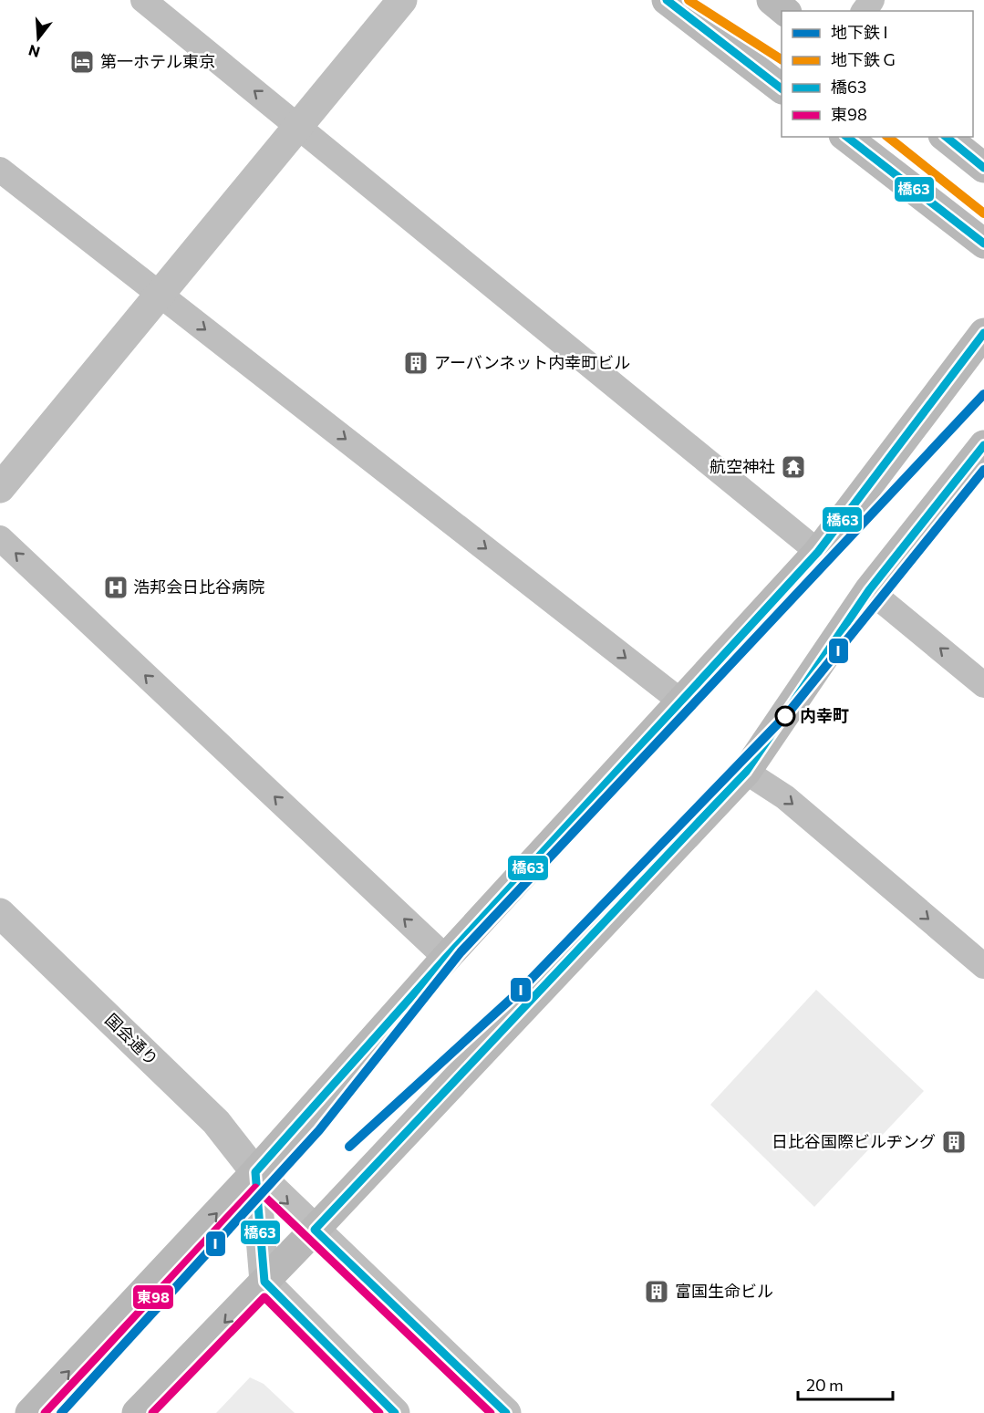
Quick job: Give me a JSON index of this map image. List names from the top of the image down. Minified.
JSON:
{"streets":{"street":["国会通り"]},"places":{"hotel":["第一ホテル東京"],"building":["アーバンネット内幸町ビル","日比谷国際ビルヂング","富国生命ビル"],"temple":["航空神社"],"hospital":["浩邦会日比谷病院"],"other":["内幸町"]},"lines":["metro line G","transit line 橋63","metro line I","transit line 東98"],"legend":["地下鉄 I","地下鉄 G","橋63","東98"],"scale_bar":"20 m","north":"bottom"}
